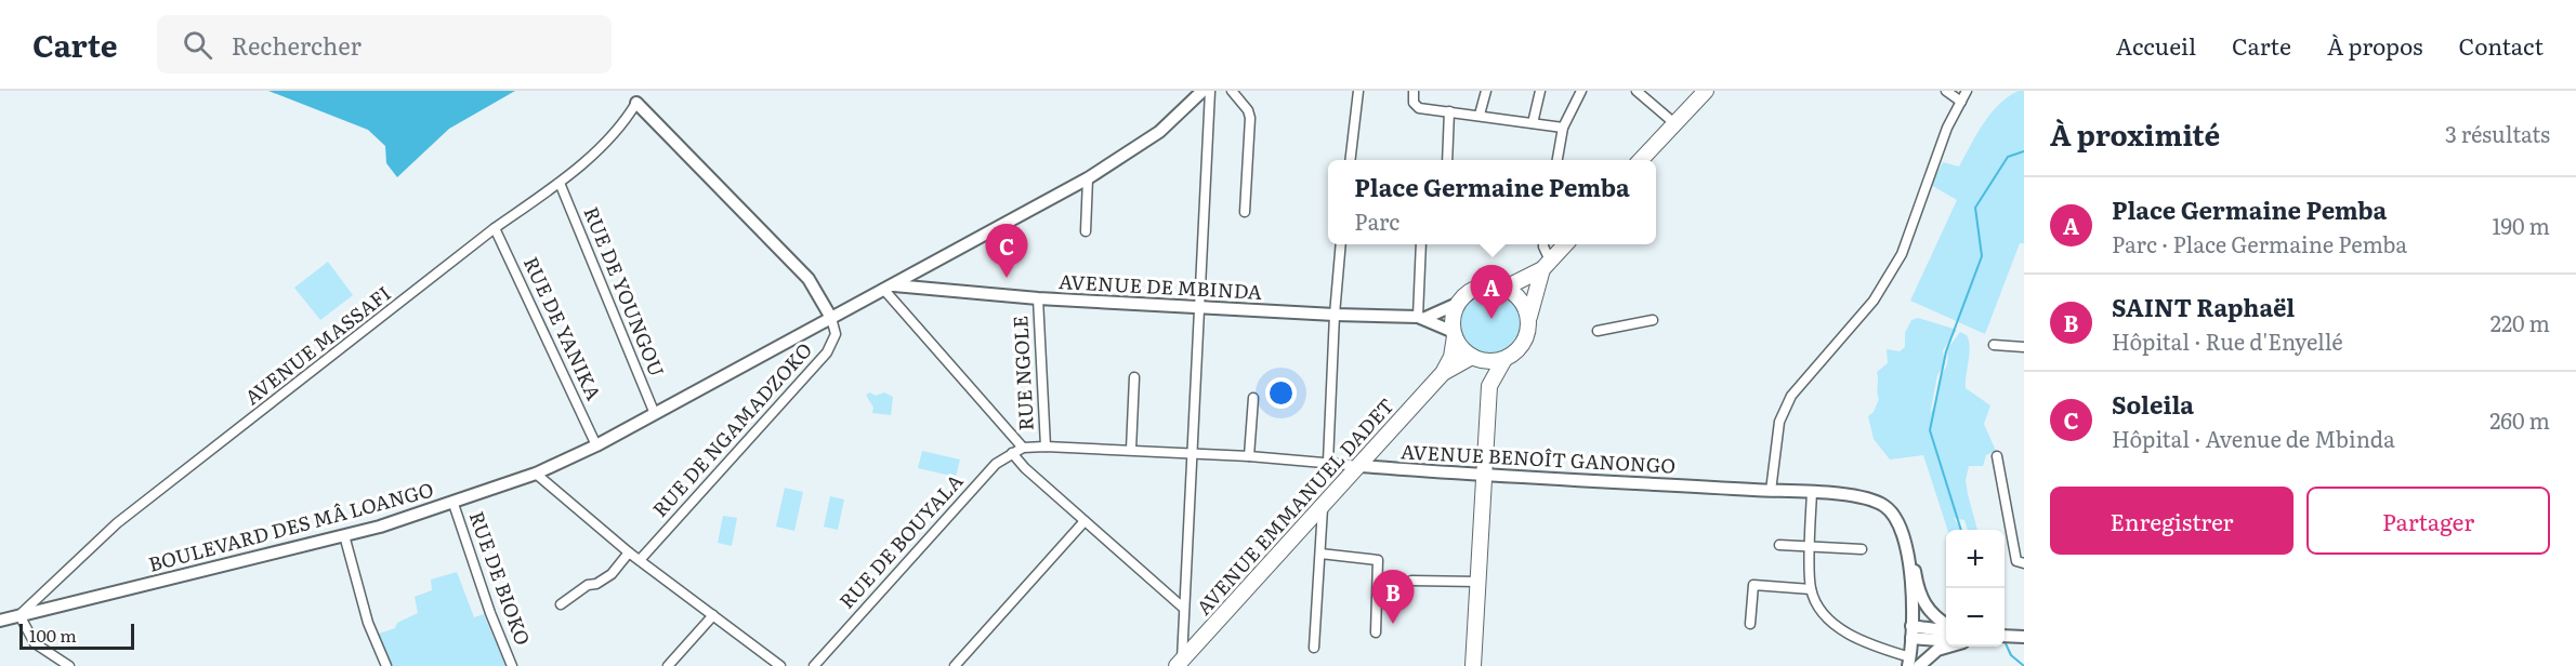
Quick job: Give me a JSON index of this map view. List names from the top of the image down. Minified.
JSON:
{"streets":{"main road":["AVENUE EMMANUEL DADET"],"street":["AVENUE DE MBINDA","RUE DE YOUNGOU","RUE DE YANIKA","AVENUE MASSAFI","RUE NGOLE","RUE DE NGAMADZOKO","AVENUE BENOÎT GANONGO","BOULEVARD DES MÂ LOANGO","RUE DE BOUYALA","RUE DE BIOKO"]},"crossings":[["AVENUE DE MBINDA","RUE NGOLE"],["AVENUE DE MBINDA","AVENUE EMMANUEL DADET"],["AVENUE DE MBINDA","BOULEVARD DES MÂ LOANGO"],["RUE DE YOUNGOU","AVENUE MASSAFI"],["RUE DE YOUNGOU","BOULEVARD DES MÂ LOANGO"],["RUE DE YANIKA","AVENUE MASSAFI"],["RUE DE YANIKA","BOULEVARD DES MÂ LOANGO"],["AVENUE MASSAFI","BOULEVARD DES MÂ LOANGO"],["RUE NGOLE","AVENUE BENOÎT GANONGO"],["RUE DE NGAMADZOKO","BOULEVARD DES MÂ LOANGO"],["AVENUE BENOÎT GANONGO","AVENUE EMMANUEL DADET"],["AVENUE BENOÎT GANONGO","RUE DE BOUYALA"],["BOULEVARD DES MÂ LOANGO","RUE DE BIOKO"]],"scale_bar":"100 m","page":{"header":"Carte","search":"Rechercher","nav":["Accueil","Carte","À propos","Contact"],"heading":["À proximité","3 résultats"],"popup":["Place Germaine Pemba","Parc"],"list":[{"mark":"A","name":"Place Germaine Pemba","note":"Parc · Place Germaine Pemba","value":"190 m"},{"mark":"B","name":"SAINT Raphaël","note":"Hôpital · Rue d'Enyellé","value":"220 m"},{"mark":"C","name":"Soleila","note":"Hôpital · Avenue de Mbinda","value":"260 m"}],"pins":["C","A","B"],"buttons":["Enregistrer","Partager"],"map_buttons":["+","−"],"scale":"100 m"}}
